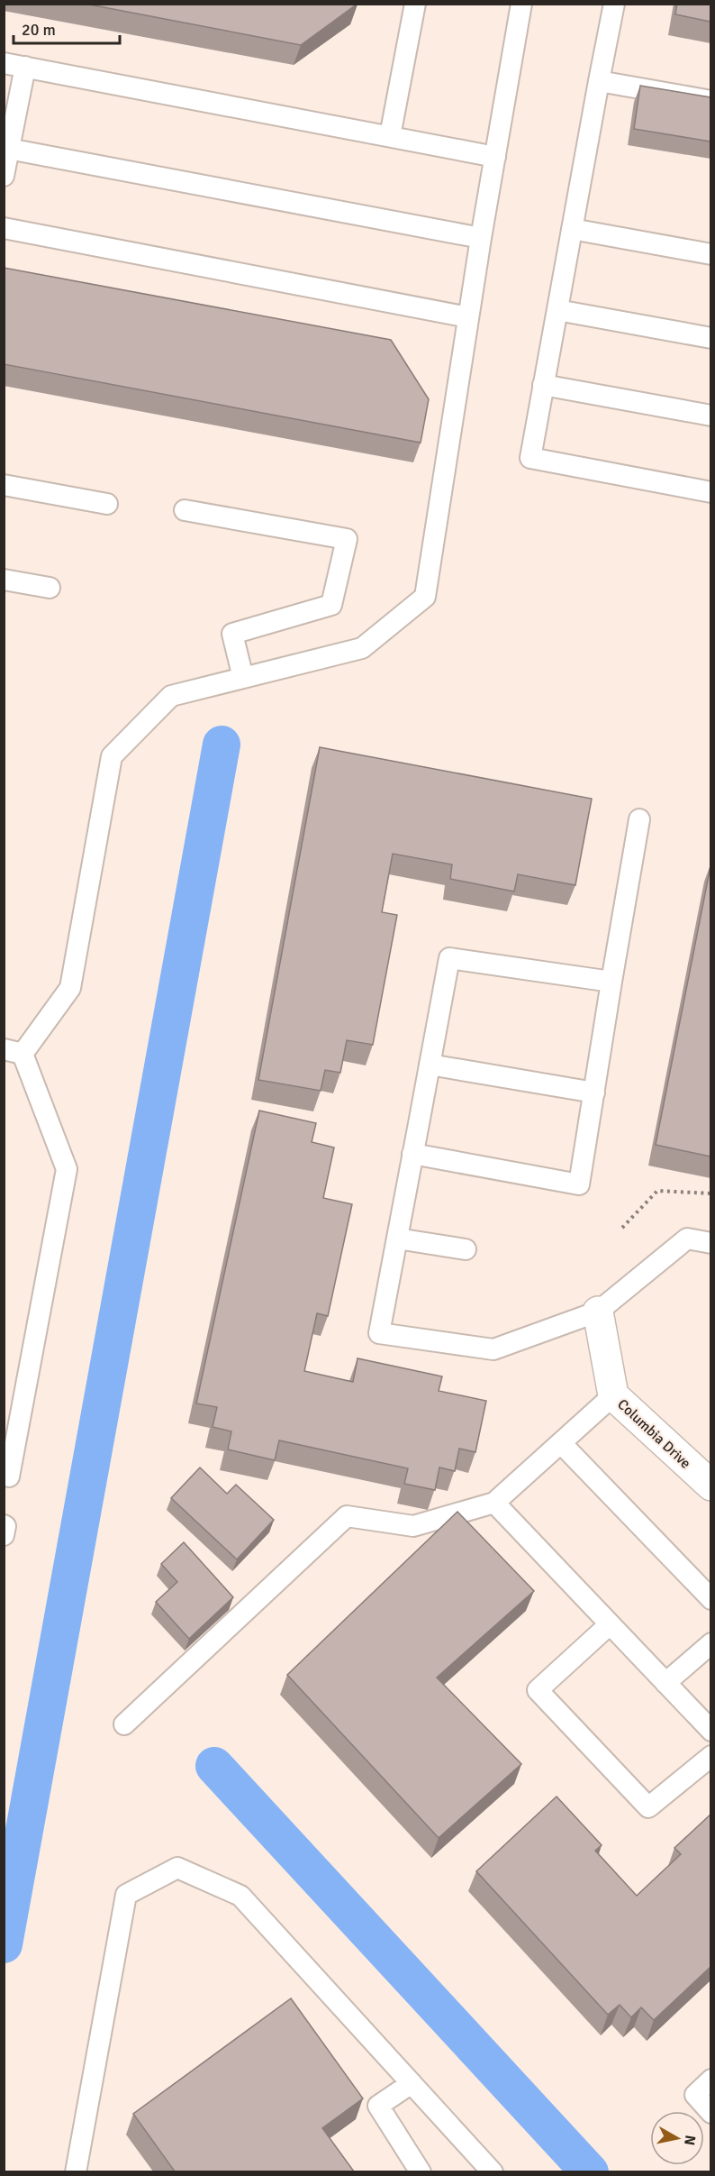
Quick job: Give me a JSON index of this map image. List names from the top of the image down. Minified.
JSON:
{"streets":{"street":["Columbia Drive"]},"scale_bar":"20 m","north":"right"}
